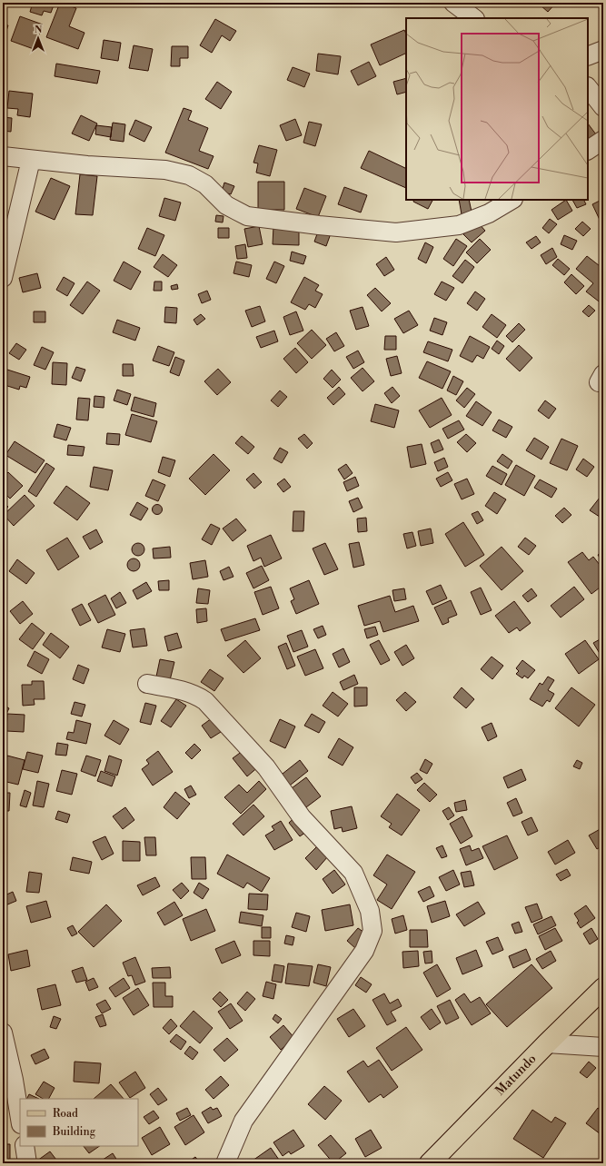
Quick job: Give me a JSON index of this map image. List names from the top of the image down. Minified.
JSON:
{"streets":{"main road":["Matundo"]},"legend":["Road","Building"],"north":"top"}
